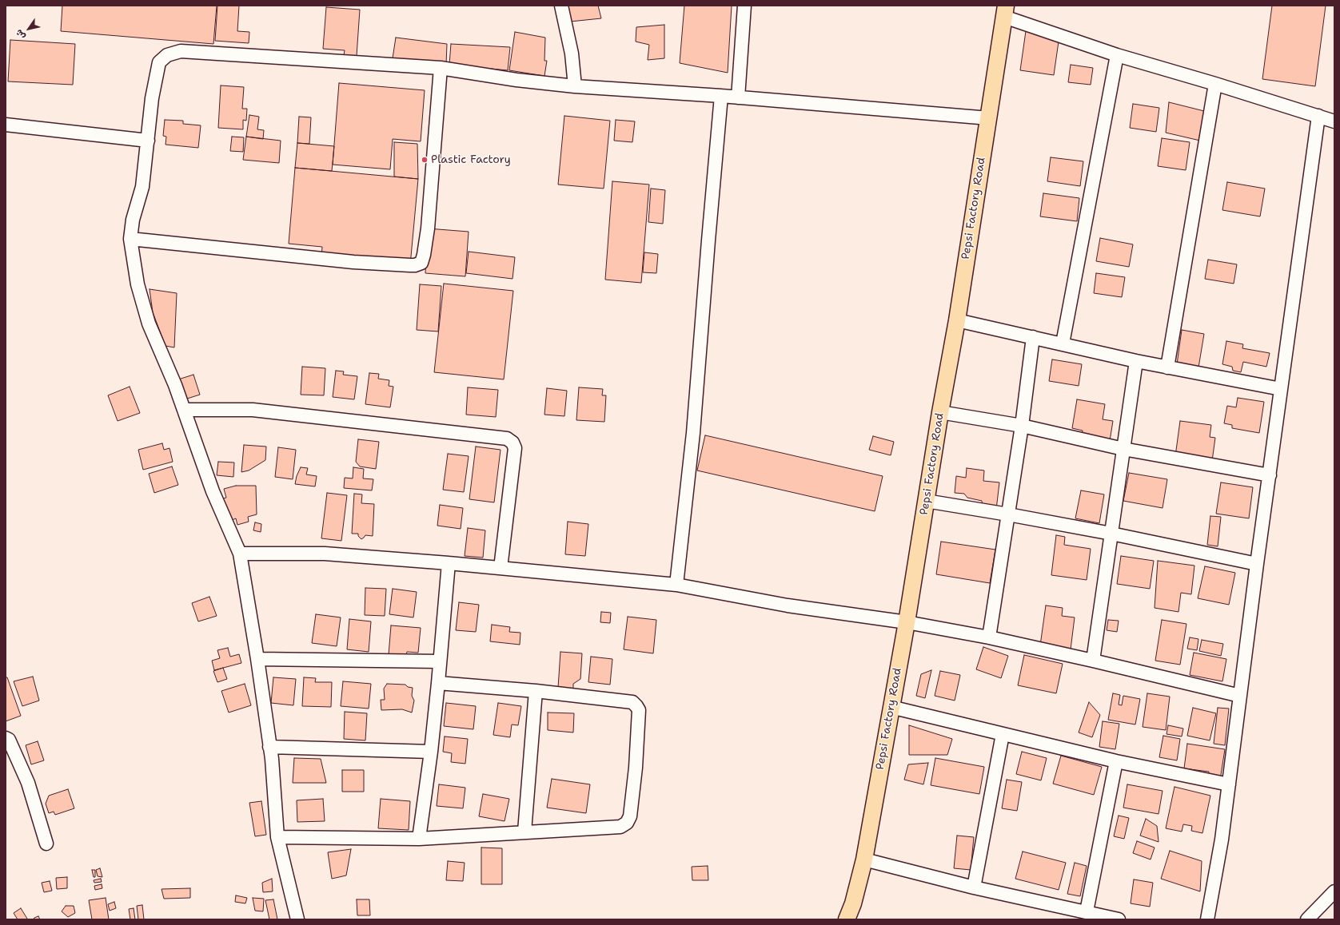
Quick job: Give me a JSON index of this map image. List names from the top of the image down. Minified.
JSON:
{"streets":{"main road":["Pepsi Factory Road"]},"places":["Plastic Factory"],"north":"bottom left"}
